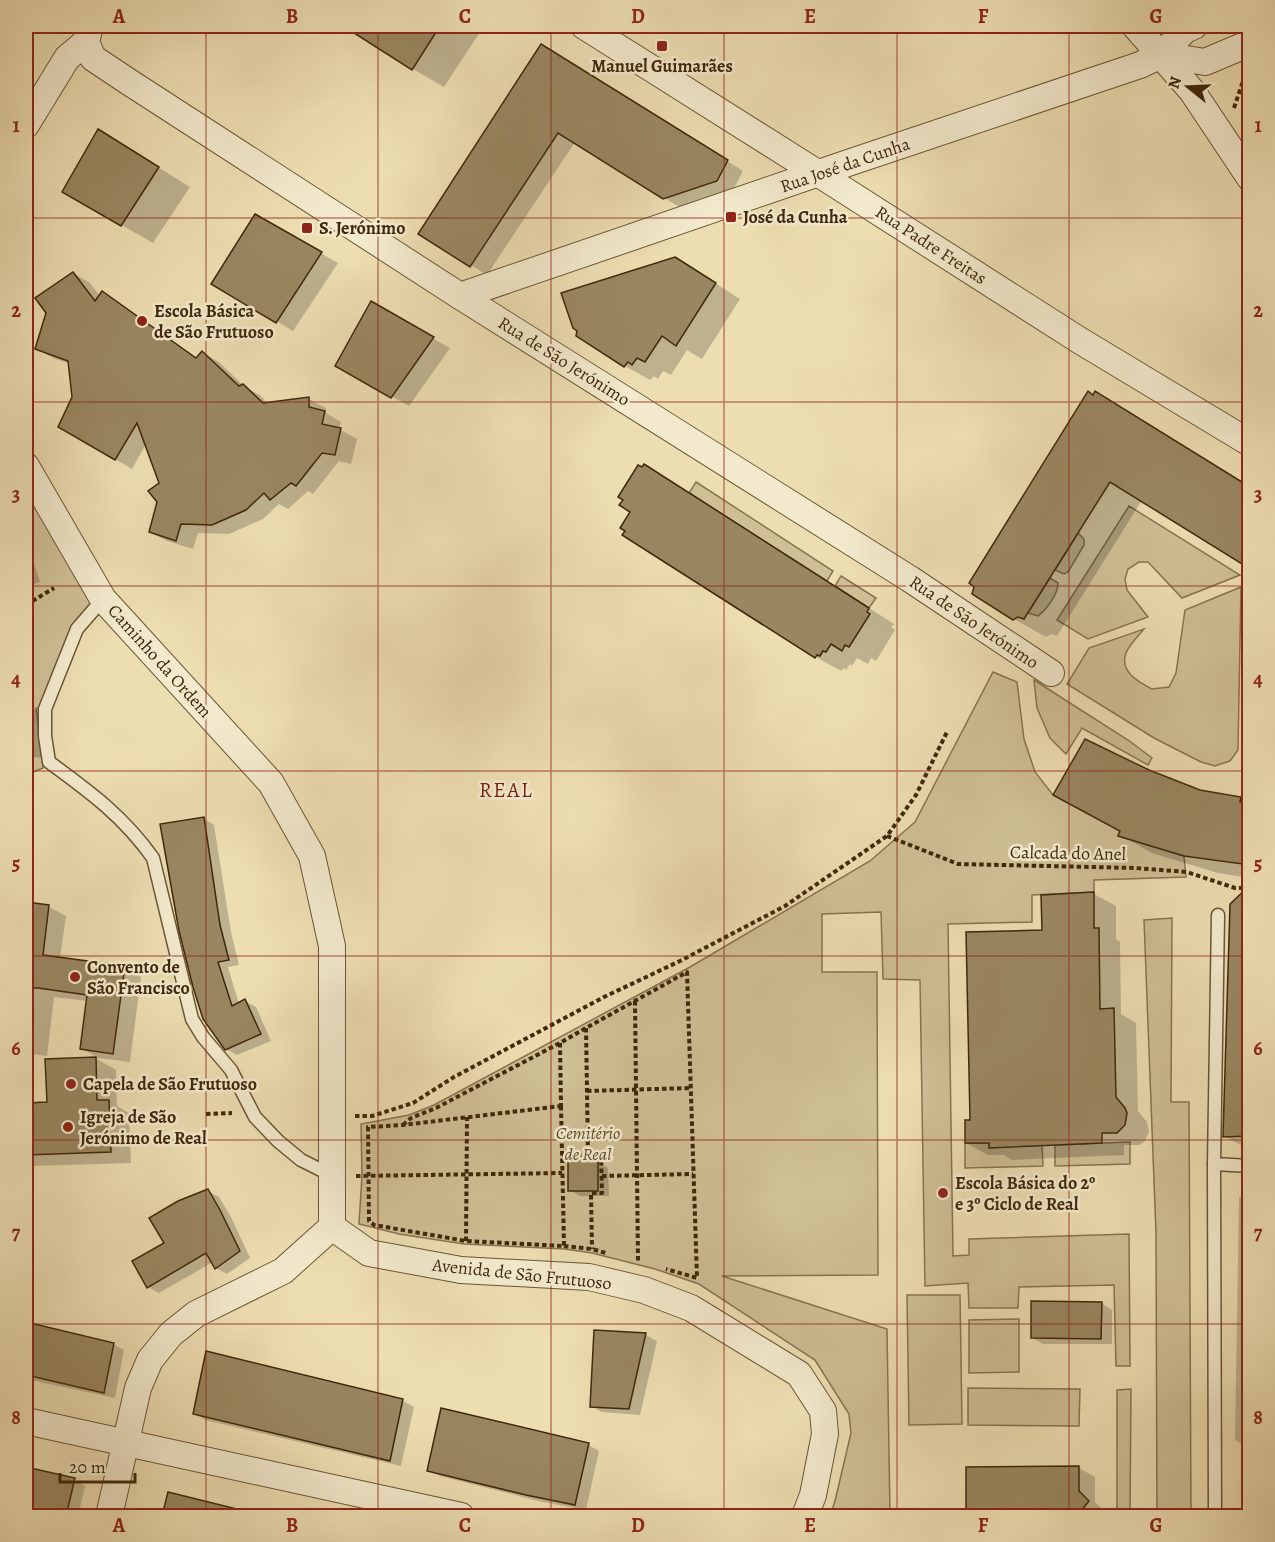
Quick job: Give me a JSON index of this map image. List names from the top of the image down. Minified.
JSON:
{"streets":{"street":["Rua José da Cunha","Rua Padre Freitas","Rua de São Jerónimo","Caminho da Ordem","Avenida de São Frutuoso"],"path":["Calcada do Anel"]},"crossings":[["Rua José da Cunha","Rua Padre Freitas"],["Rua José da Cunha","Rua de São Jerónimo"],["Caminho da Ordem","Avenida de São Frutuoso"]],"districts":["REAL"],"parks":["Cemitério de Real"],"places":{"transit":["Manuel Guimarães","José da Cunha","S. Jerónimo"],"other":["Escola Básica de São Frutuoso","Convento de São Francisco","Capela de São Frutuoso","Igreja de São Jerónimo de Real","Escola Básica do 2º e 3º Ciclo de Real"]},"scale_bar":"20 m","north":"left","grid":{"columns":["A","B","C","D","E","F","G"],"rows":["1","2","3","4","5","6","7","8"]}}
